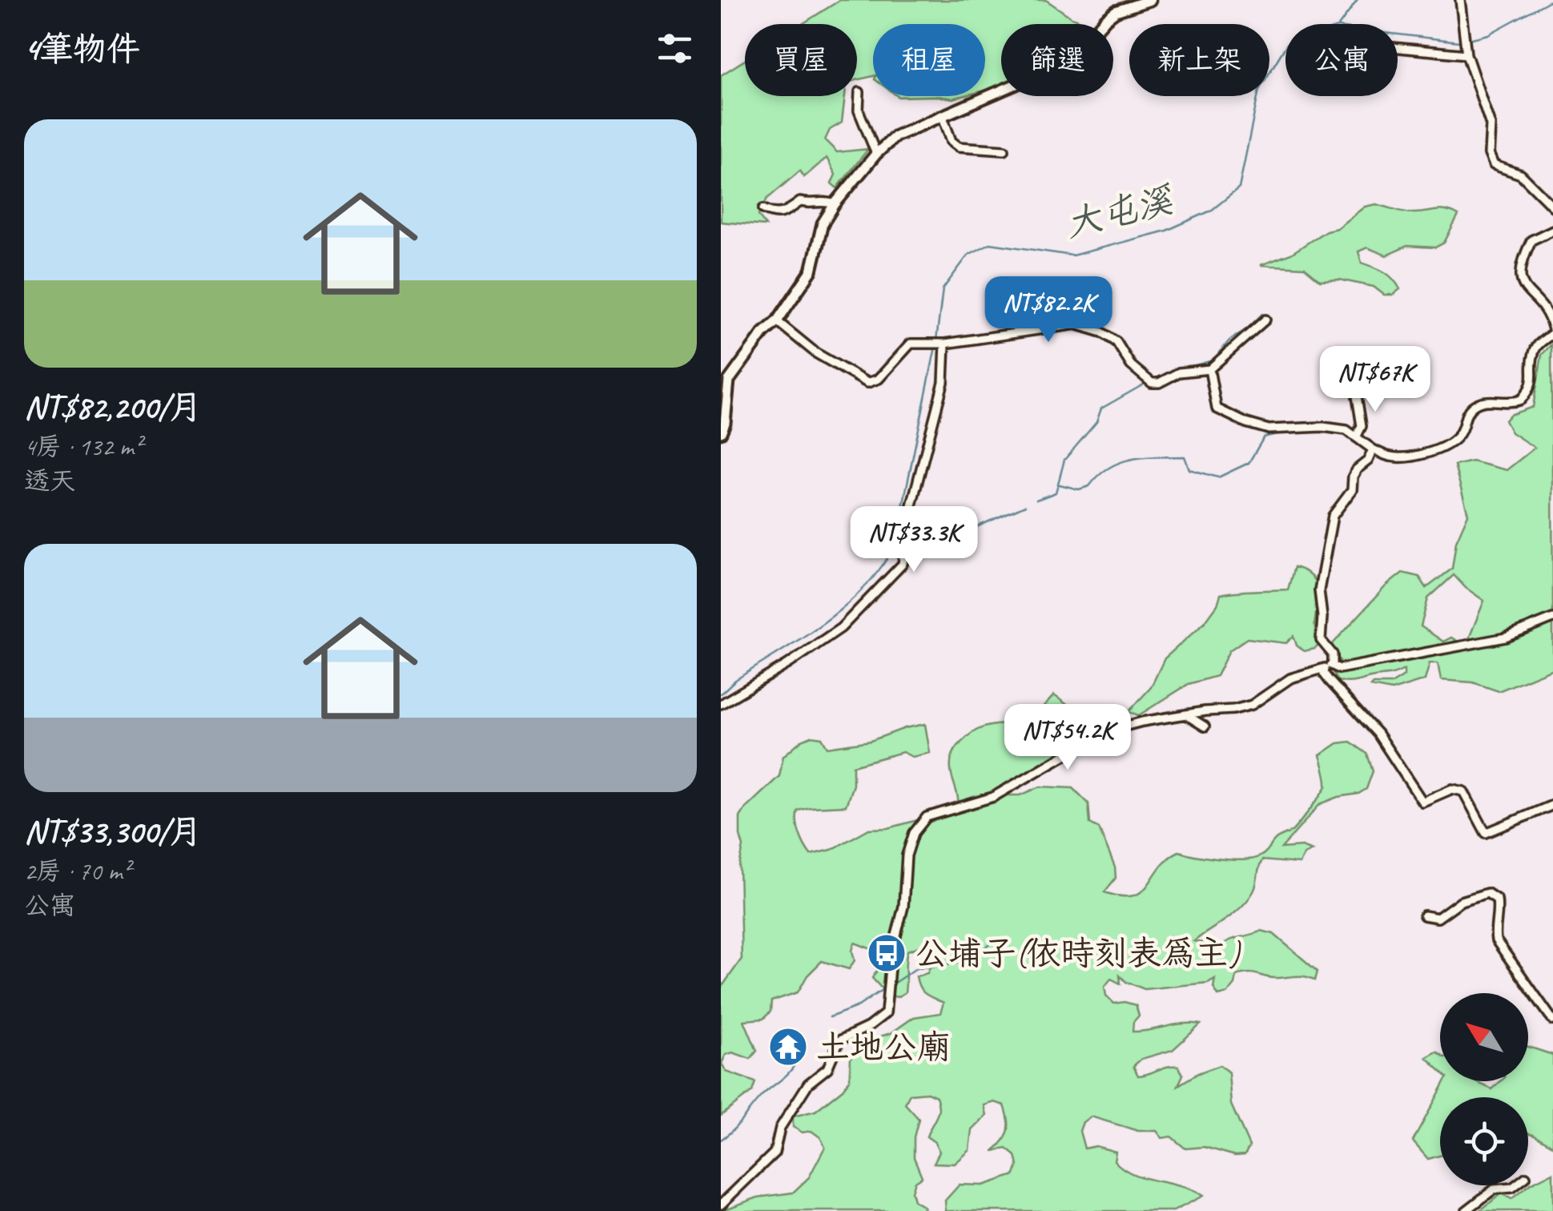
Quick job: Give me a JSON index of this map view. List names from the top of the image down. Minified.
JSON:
{"water":["大屯溪"],"places":{"bus stop":["公埔子(依時刻表為主)"],"temple":["土地公廟"]},"north":"top left","page":{"heading":"4筆物件","chip":["買屋","租屋","篩選","新上架","公寓"],"list":[{"name":"NT$82,200/月","note":"4房 · 132 m² · 透天"},{"name":"NT$33,300/月","note":"2房 · 70 m² · 公寓"}],"price":["NT$82.2K","NT$67K","NT$33.3K","NT$54.2K"]}}
